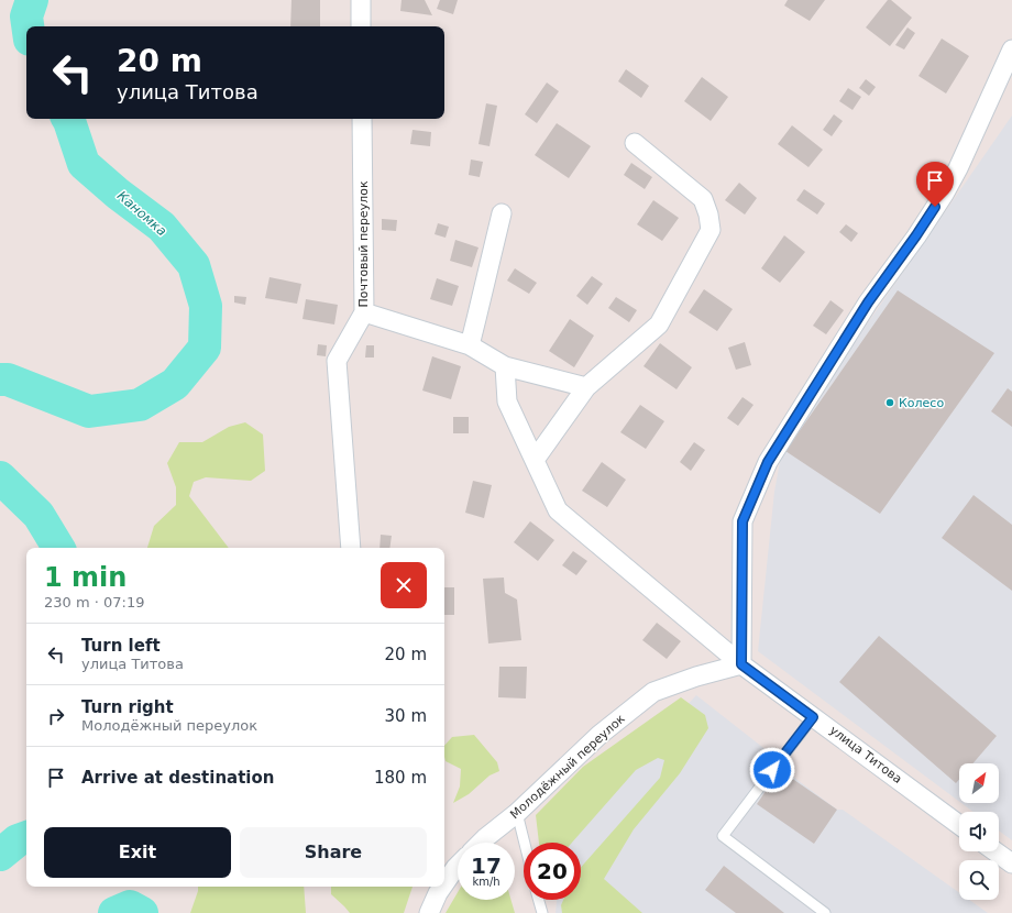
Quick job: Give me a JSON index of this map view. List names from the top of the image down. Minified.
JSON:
{"streets":{"street":["Почтовый переулок","улица Титова","Молодёжный переулок"]},"crossings":[["улица Титова","Молодёжный переулок"]],"water":["Каномка"],"places":["Колесо"],"north":"top right","page":{"turn":["20 m","улица Титова"],"heading":["1 min","230 m · 07:19"],"list":[{"name":"Turn left","note":"улица Титова","value":"20 m"},{"name":"Turn right","note":"Молодёжный переулок","value":"30 m"},{"name":"Arrive at destination","value":"180 m"}],"buttons":["Exit","Share"],"speed":"17 km/h","limit":"20"}}
